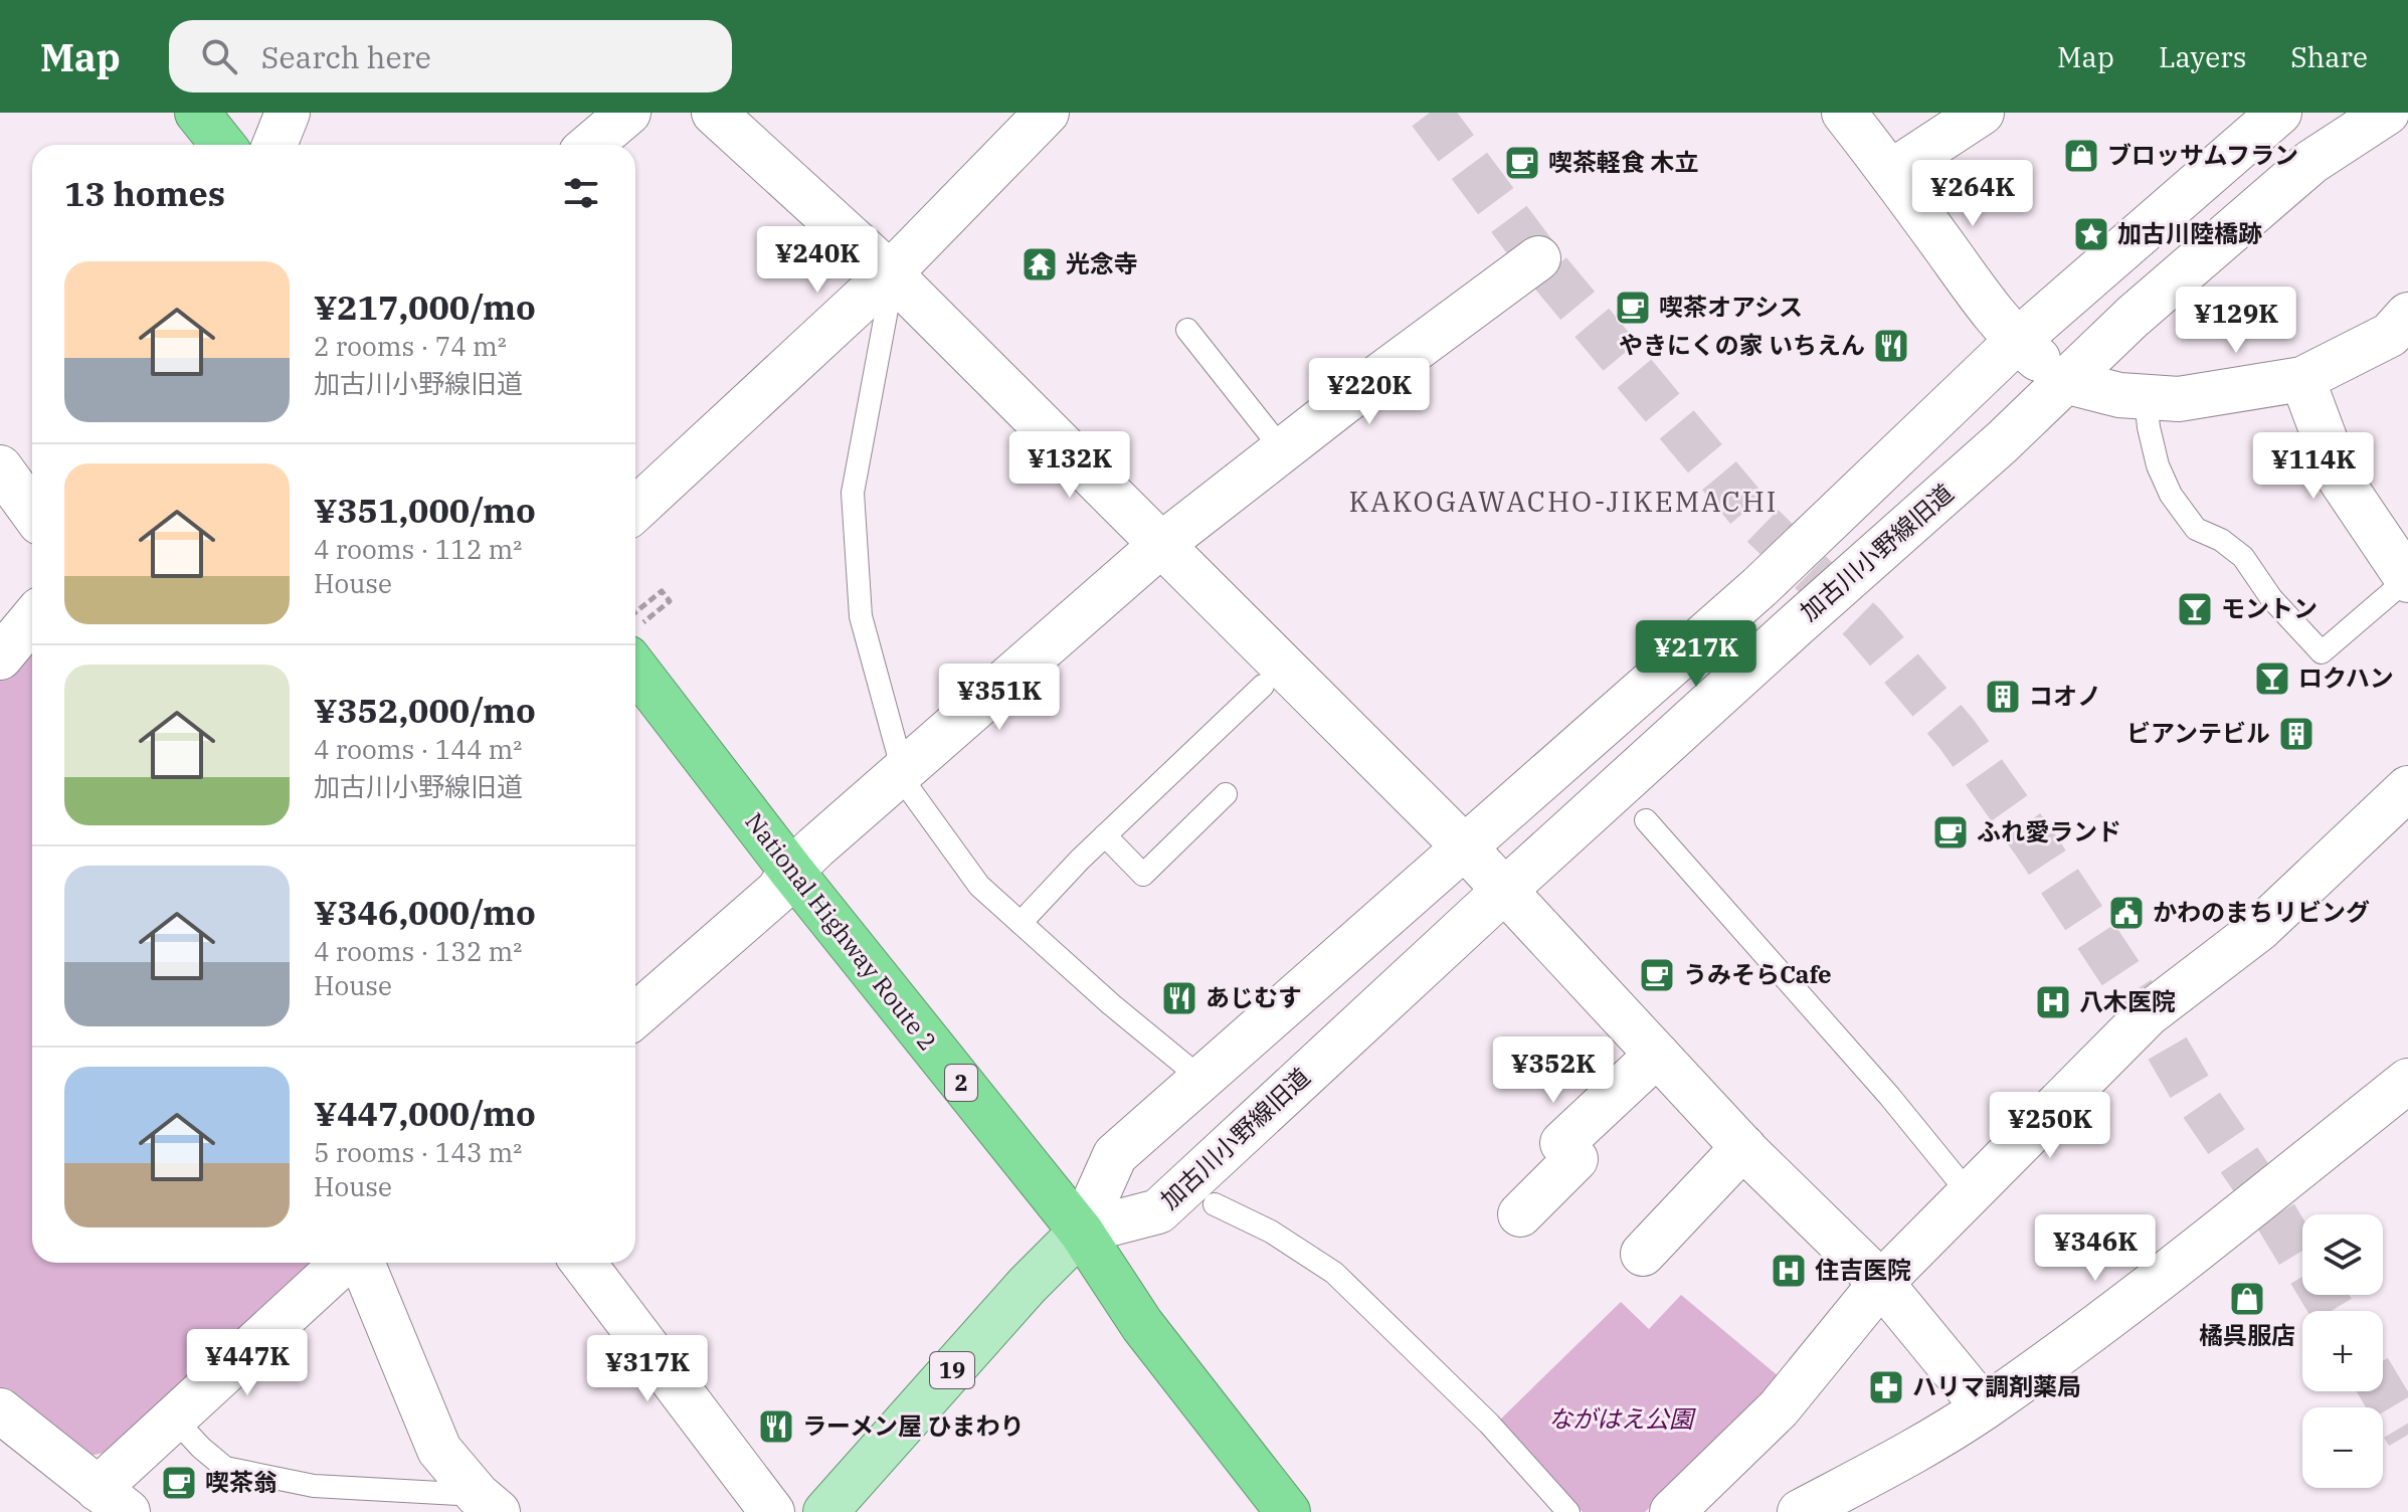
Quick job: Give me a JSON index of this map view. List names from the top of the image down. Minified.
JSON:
{"streets":{"highway":["National Highway Route 2","2"],"main road":["19"],"street":["加古川小野線旧道"]},"crossings":[["加古川小野線旧道","National Highway Route 2"],["加古川小野線旧道","19"],["National Highway Route 2","19"]],"districts":["KAKOGAWACHO-JIKEMACHI"],"parks":["ながはえ公園"],"places":{"shop":["ブロッサムフラン","橘呉服店"],"cafe":["喫茶軽食 木立","喫茶オアシス","ふれ愛ランド","うみそらCafe","喫茶翁"],"place":["加古川陸橋跡"],"temple":["光念寺"],"restaurant":["やきにくの家 いちえん","あじむす","ラーメン屋 ひまわり"],"bar":["モントン","ロクハン"],"building":["コオノ","ビアンテビル"],"public building":["かわのまちリビング"],"hospital":["八木医院","住吉医院"],"pharmacy":["ハリマ調剤薬局"]},"page":{"header":"Map","search":"Search here","nav":["Map","Layers","Share"],"heading":"13 homes","price":["¥264K","¥240K","¥129K","¥220K","¥132K","¥114K","¥217K","¥351K","¥352K","¥250K","¥346K","¥447K","¥317K"],"list":[{"name":"¥217,000/mo","note":"2 rooms · 74 m² · 加古川小野線旧道"},{"name":"¥351,000/mo","note":"4 rooms · 112 m² · House"},{"name":"¥352,000/mo","note":"4 rooms · 144 m² · 加古川小野線旧道"},{"name":"¥346,000/mo","note":"4 rooms · 132 m² · House"},{"name":"¥447,000/mo","note":"5 rooms · 143 m² · House"}],"map_buttons":["+","−"]}}
